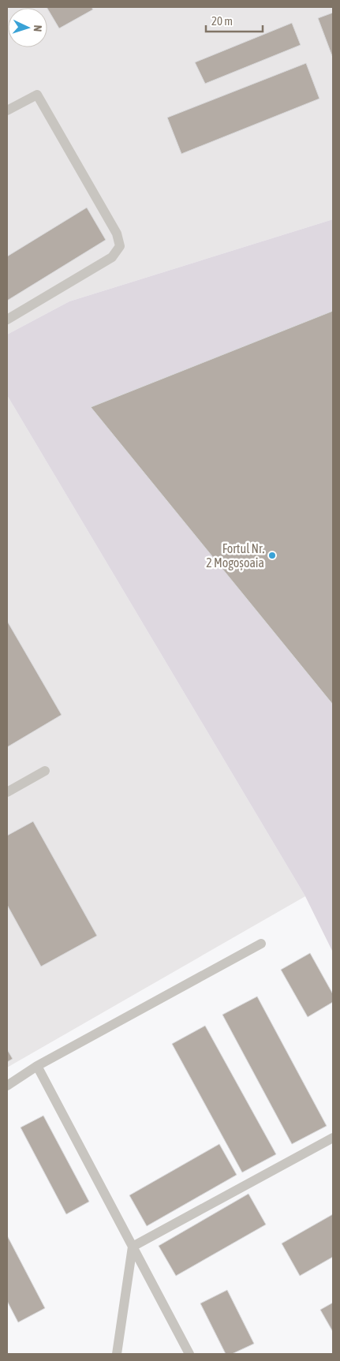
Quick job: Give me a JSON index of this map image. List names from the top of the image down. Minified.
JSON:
{"places":["Fortul Nr. 2 Mogoșoaia"],"scale_bar":"20 m","north":"right"}
